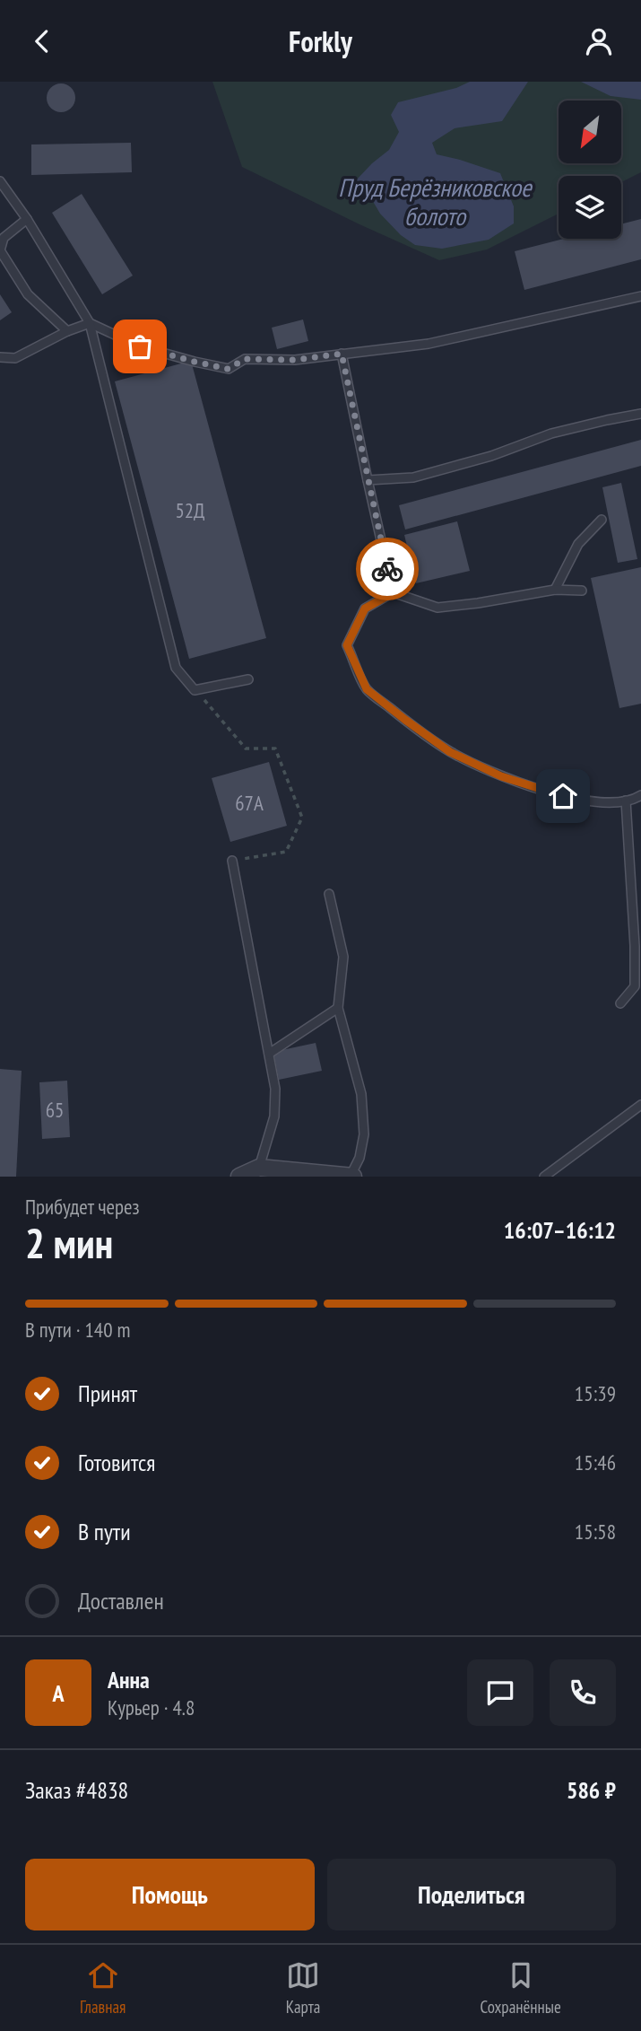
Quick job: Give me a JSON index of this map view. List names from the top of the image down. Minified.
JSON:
{"water":["Пруд Берёзниковское болото"],"house_numbers":["52Д","67А","65"],"north":"bottom left","page":{"header":"Forkly","heading":["2 мин","Прибудет через","16:07–16:12"],"panel":["Анна","Курьер · 4.8","Заказ #4838","586 ₽"],"bar":"В пути · 140 m","list":[["Принят","15:39"],["Готовится","15:46"],["В пути","15:58"],"Доставлен"],"round":"А","buttons":["Помощь","Поделиться"],"tabs":["Главная","Карта","Сохранённые"]}}
